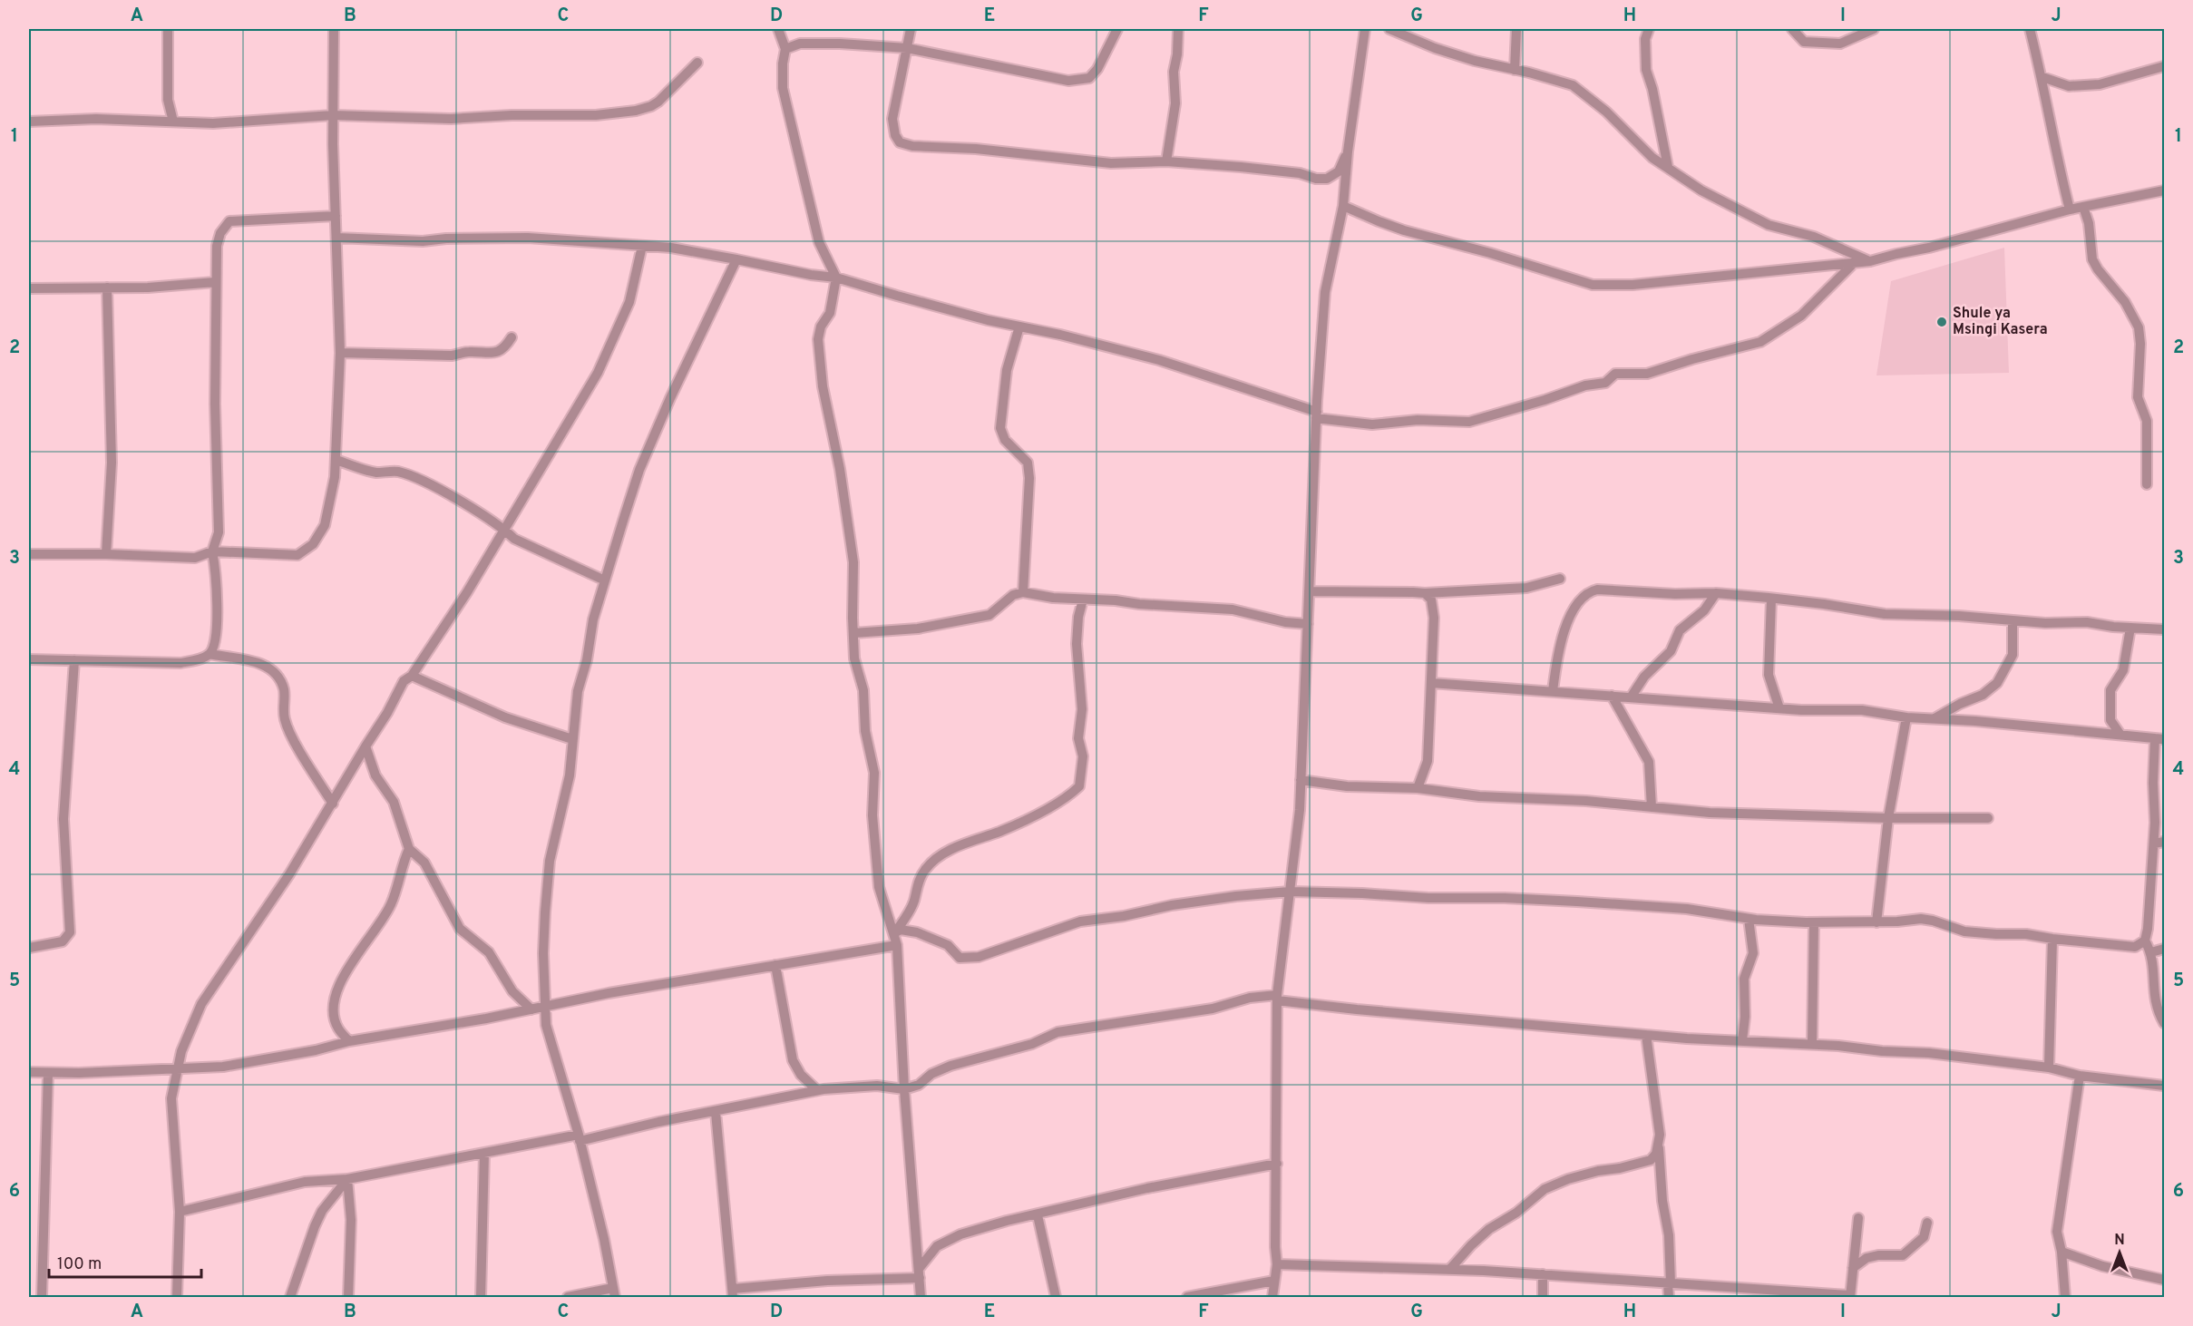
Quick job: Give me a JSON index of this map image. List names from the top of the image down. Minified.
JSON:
{"places":["Shule ya Msingi Kasera"],"scale_bar":"100 m","north":"top","grid":{"columns":["A","B","C","D","E","F","G","H","I","J"],"rows":["1","2","3","4","5","6"]}}
